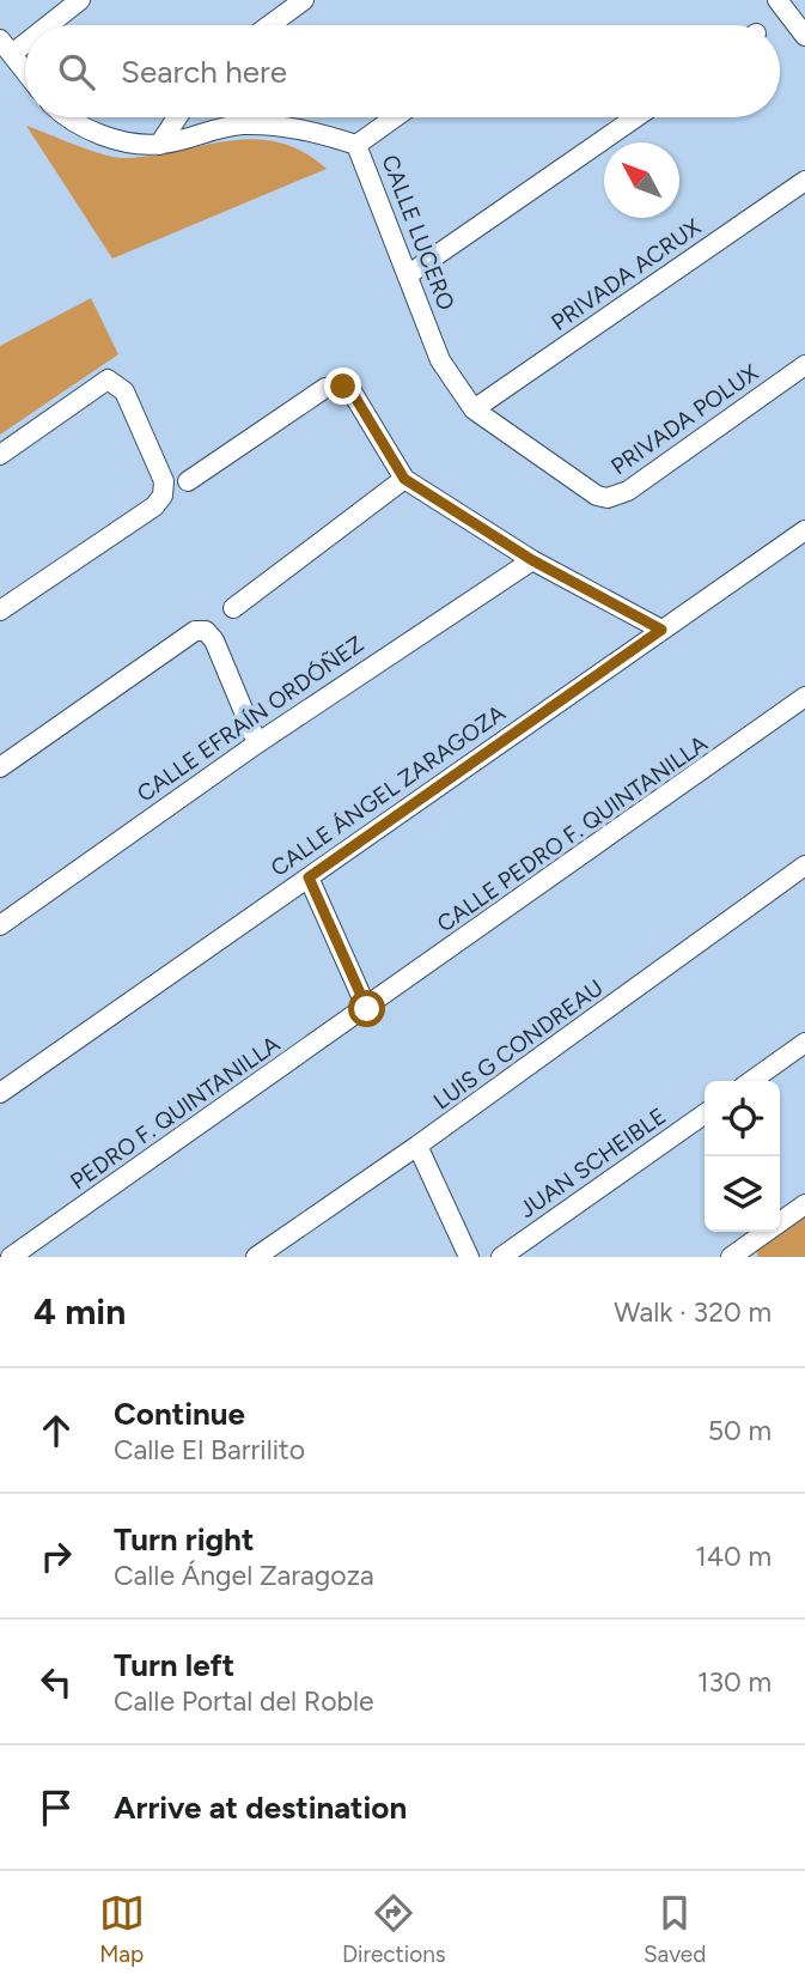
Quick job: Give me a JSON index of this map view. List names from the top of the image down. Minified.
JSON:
{"streets":{"street":["CALLE LUCERO","PRIVADA ACRUX","PRIVADA POLUX","CALLE EFRAÍN ORDÓÑEZ","CALLE ÁNGEL ZARAGOZA","CALLE PEDRO F. QUINTANILLA","LUIS G CONDREAU","PEDRO F. QUINTANILLA","JUAN SCHEIBLE"]},"crossings":[["CALLE LUCERO","PRIVADA ACRUX"],["CALLE LUCERO","PRIVADA POLUX"],["CALLE PEDRO F. QUINTANILLA","PEDRO F. QUINTANILLA"]],"north":"top left","page":{"search":"Search here","heading":["4 min","Walk · 320 m"],"list":[["Continue","Calle El Barrilito","50 m"],["Turn right","Calle Ángel Zaragoza","140 m"],["Turn left","Calle Portal del Roble","130 m"],"Arrive at destination"],"nav":["Map","Directions","Saved"]}}
